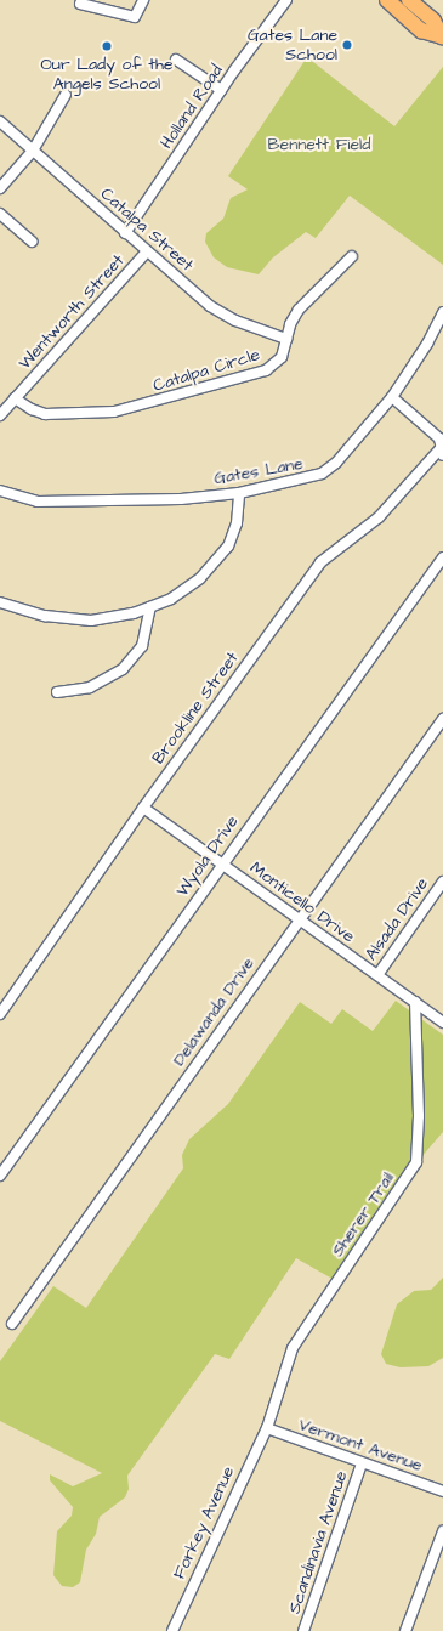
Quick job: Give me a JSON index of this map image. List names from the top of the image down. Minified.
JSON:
{"streets":{"street":["Holland Road","Catalpa Street","Wentworth Street","Catalpa Circle","Gates Lane","Brookline Street","Wyola Drive","Monticello Drive","Alsada Drive","Delawanda Drive","Sherer Trail","Vermont Avenue","Forkey Avenue","Scandinavia Avenue"]},"crossings":[["Holland Road","Catalpa Street"],["Catalpa Street","Wentworth Street"],["Catalpa Street","Catalpa Circle"],["Wentworth Street","Catalpa Circle"],["Brookline Street","Monticello Drive"],["Wyola Drive","Monticello Drive"],["Monticello Drive","Alsada Drive"],["Monticello Drive","Delawanda Drive"],["Monticello Drive","Sherer Trail"],["Sherer Trail","Vermont Avenue"],["Sherer Trail","Forkey Avenue"],["Vermont Avenue","Forkey Avenue"],["Vermont Avenue","Scandinavia Avenue"]],"parks":["Bennett Field"],"places":["Gates Lane School","Our Lady of the Angels School"]}
